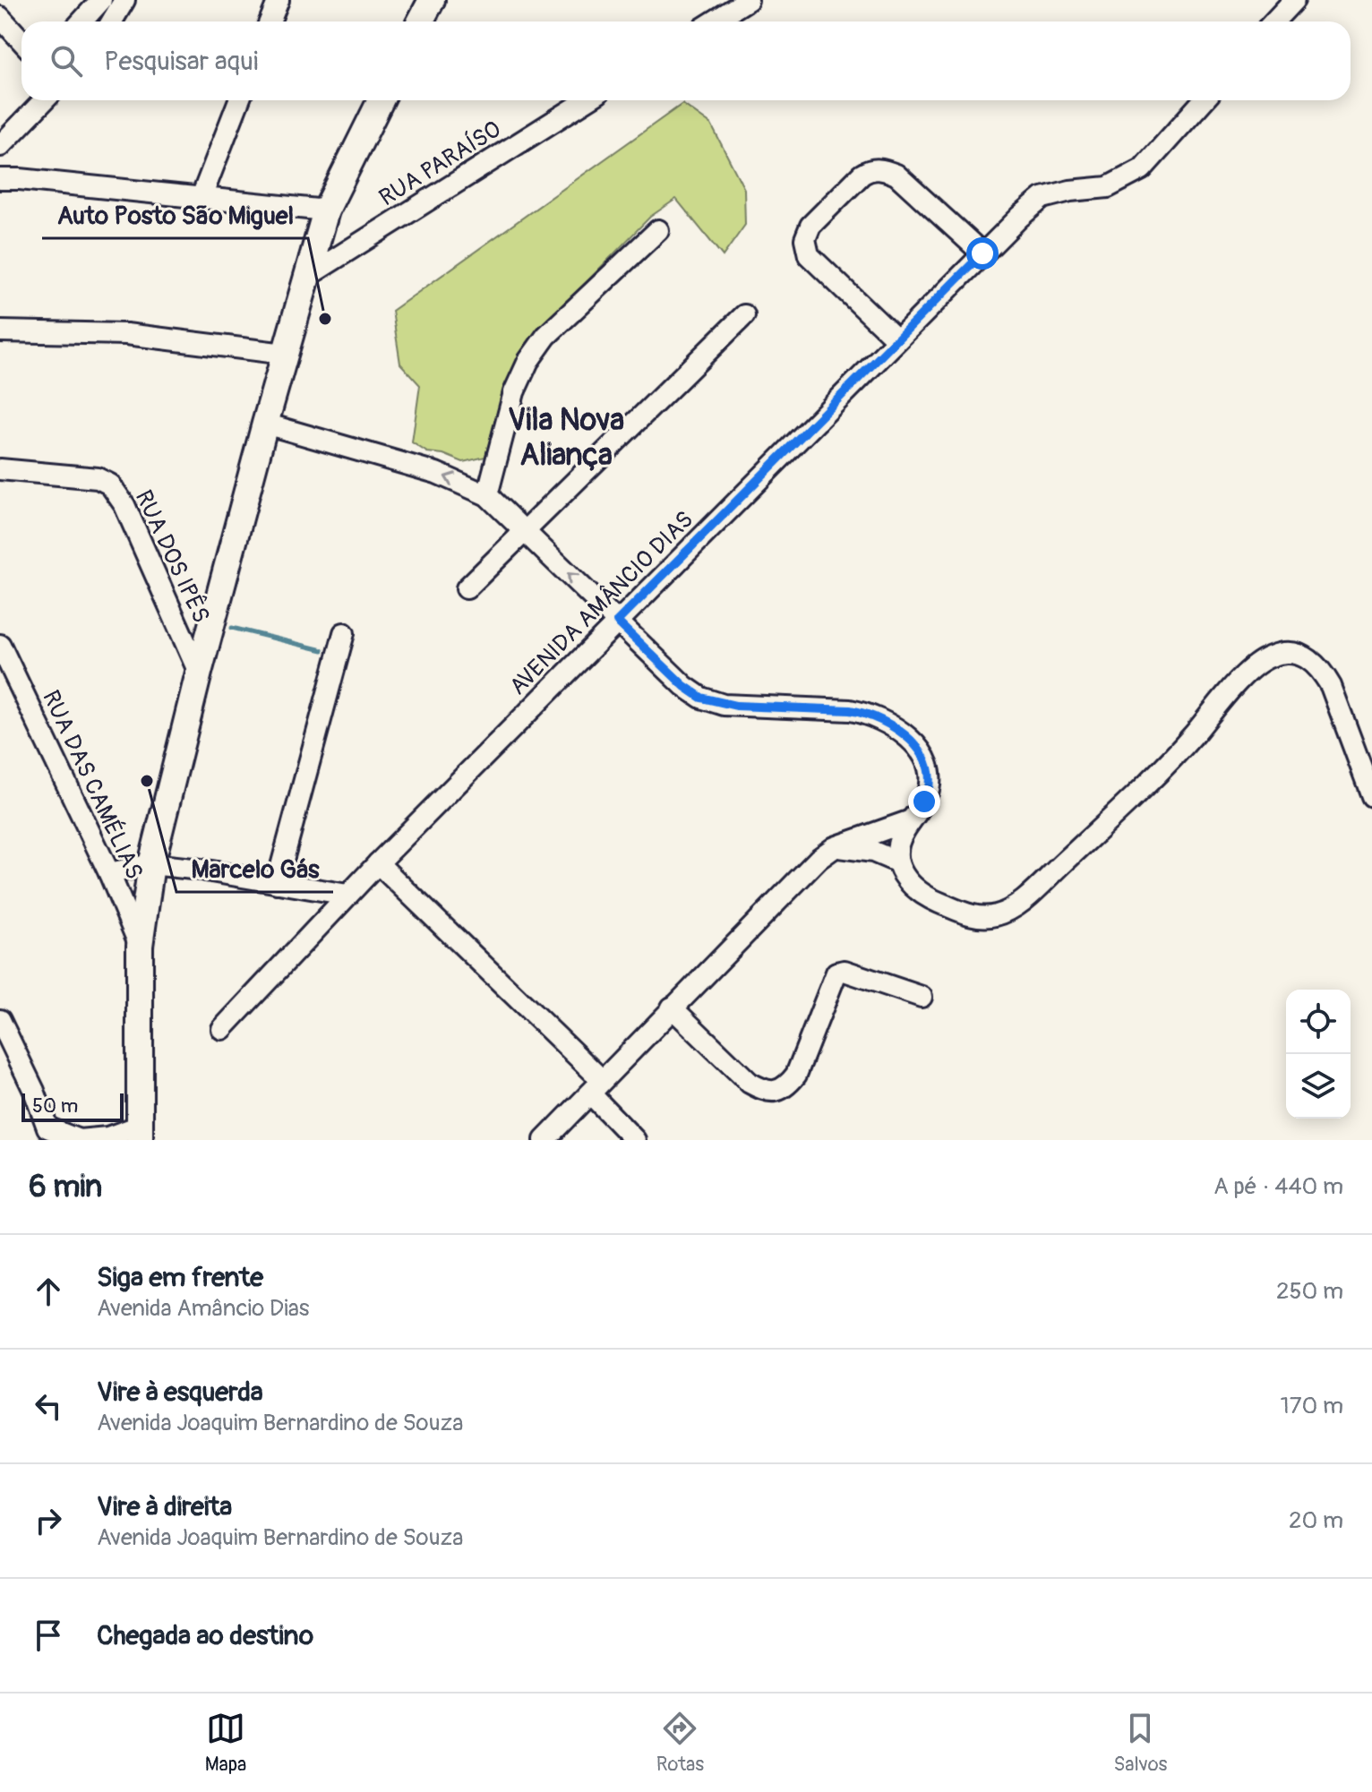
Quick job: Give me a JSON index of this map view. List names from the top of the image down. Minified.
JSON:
{"streets":{"street":["RUA PARAÍSO","RUA DOS IPÊS","AVENIDA AMÂNCIO DIAS","RUA DAS CAMÉLIAS"]},"districts":["Vila Nova Aliança"],"places":["Auto Posto São Miguel","Marcelo Gás"],"scale_bar":"50 m","page":{"search":"Pesquisar aqui","scale":"50 m","heading":["6 min","A pé · 440 m"],"list":[["Siga em frente","Avenida Amâncio Dias","250 m"],["Vire à esquerda","Avenida Joaquim Bernardino de Souza","170 m"],["Vire à direita","Avenida Joaquim Bernardino de Souza","20 m"],"Chegada ao destino"],"nav":["Mapa","Rotas","Salvos"]}}
